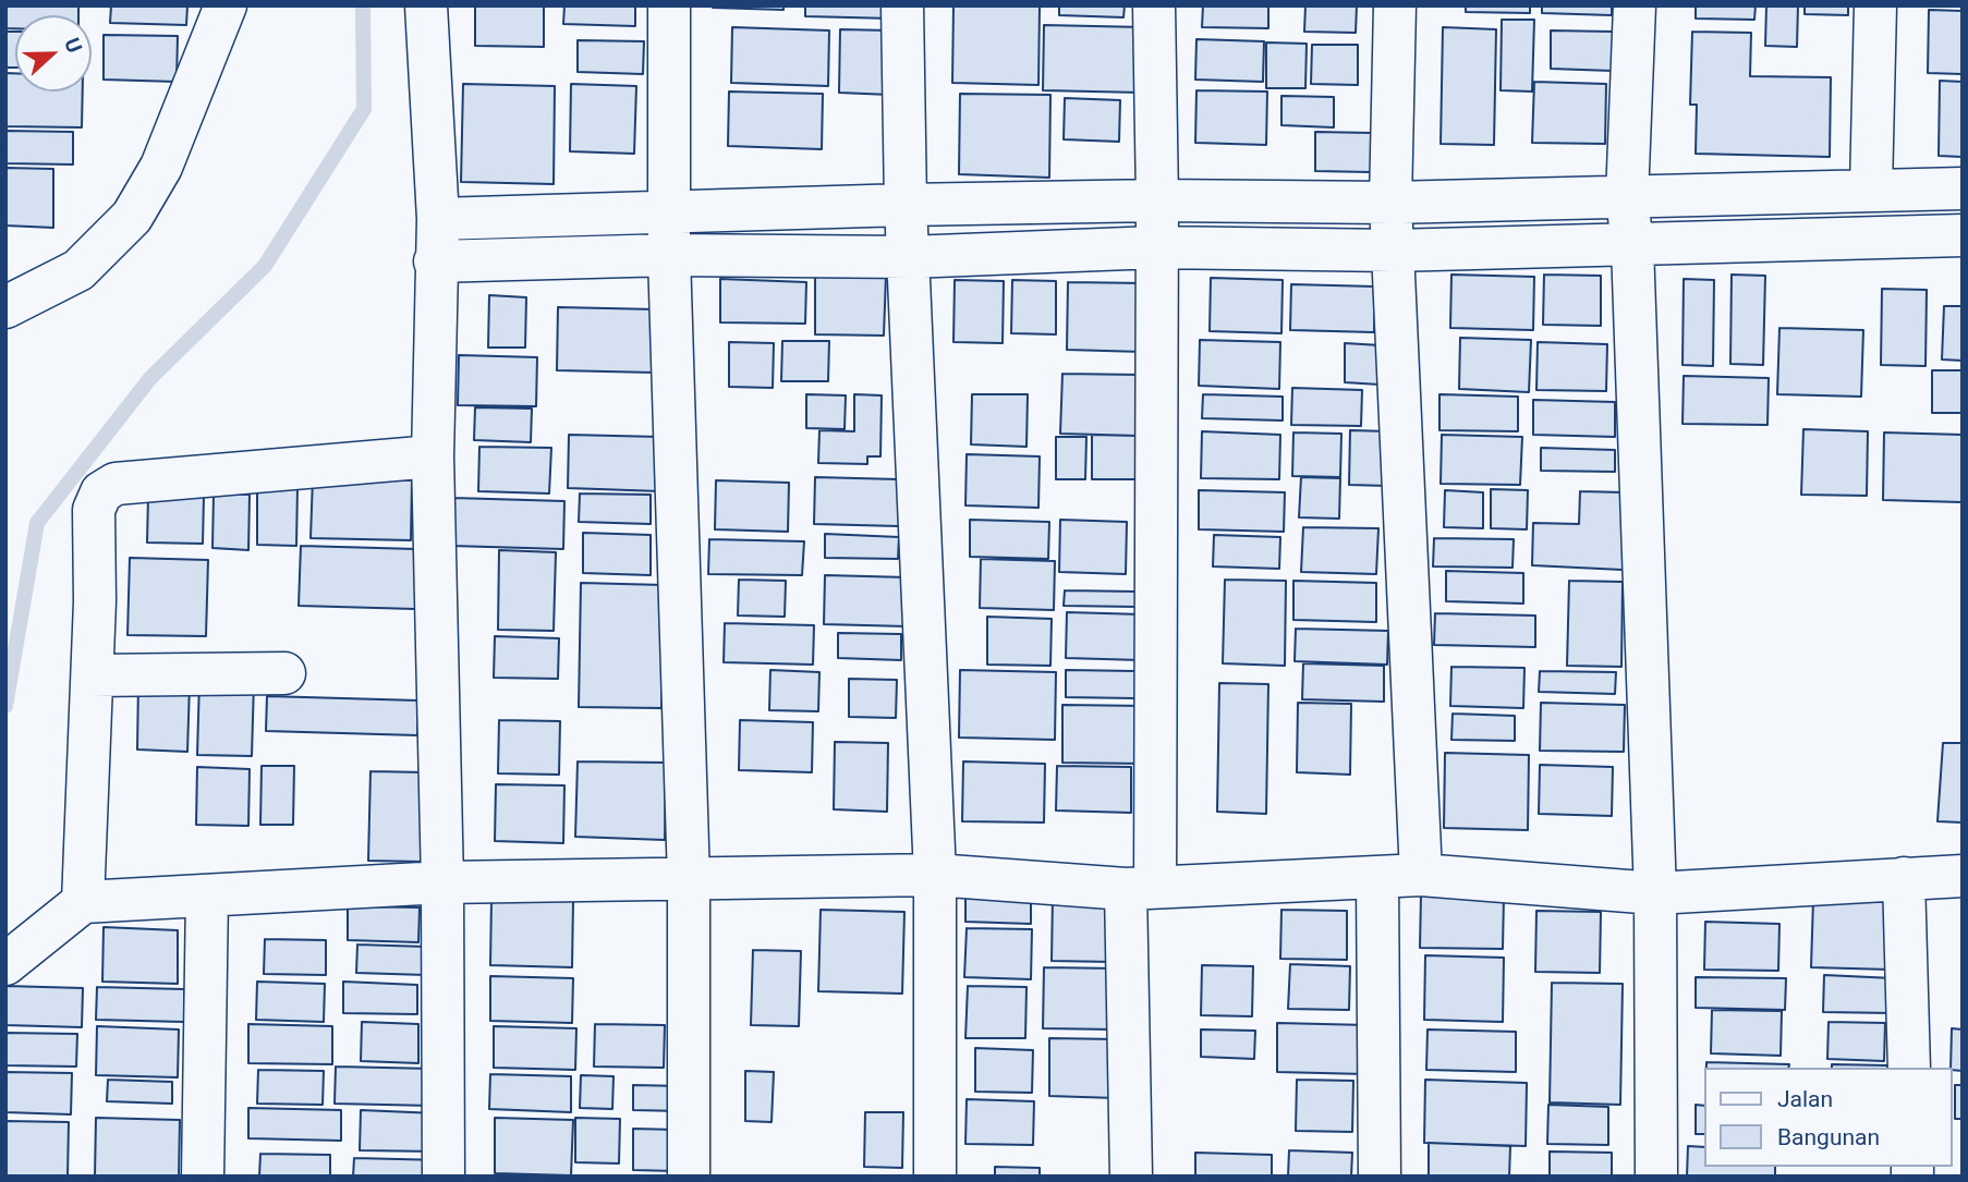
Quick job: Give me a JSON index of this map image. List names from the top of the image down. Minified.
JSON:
{"legend":["Jalan","Bangunan"],"north":"right"}
